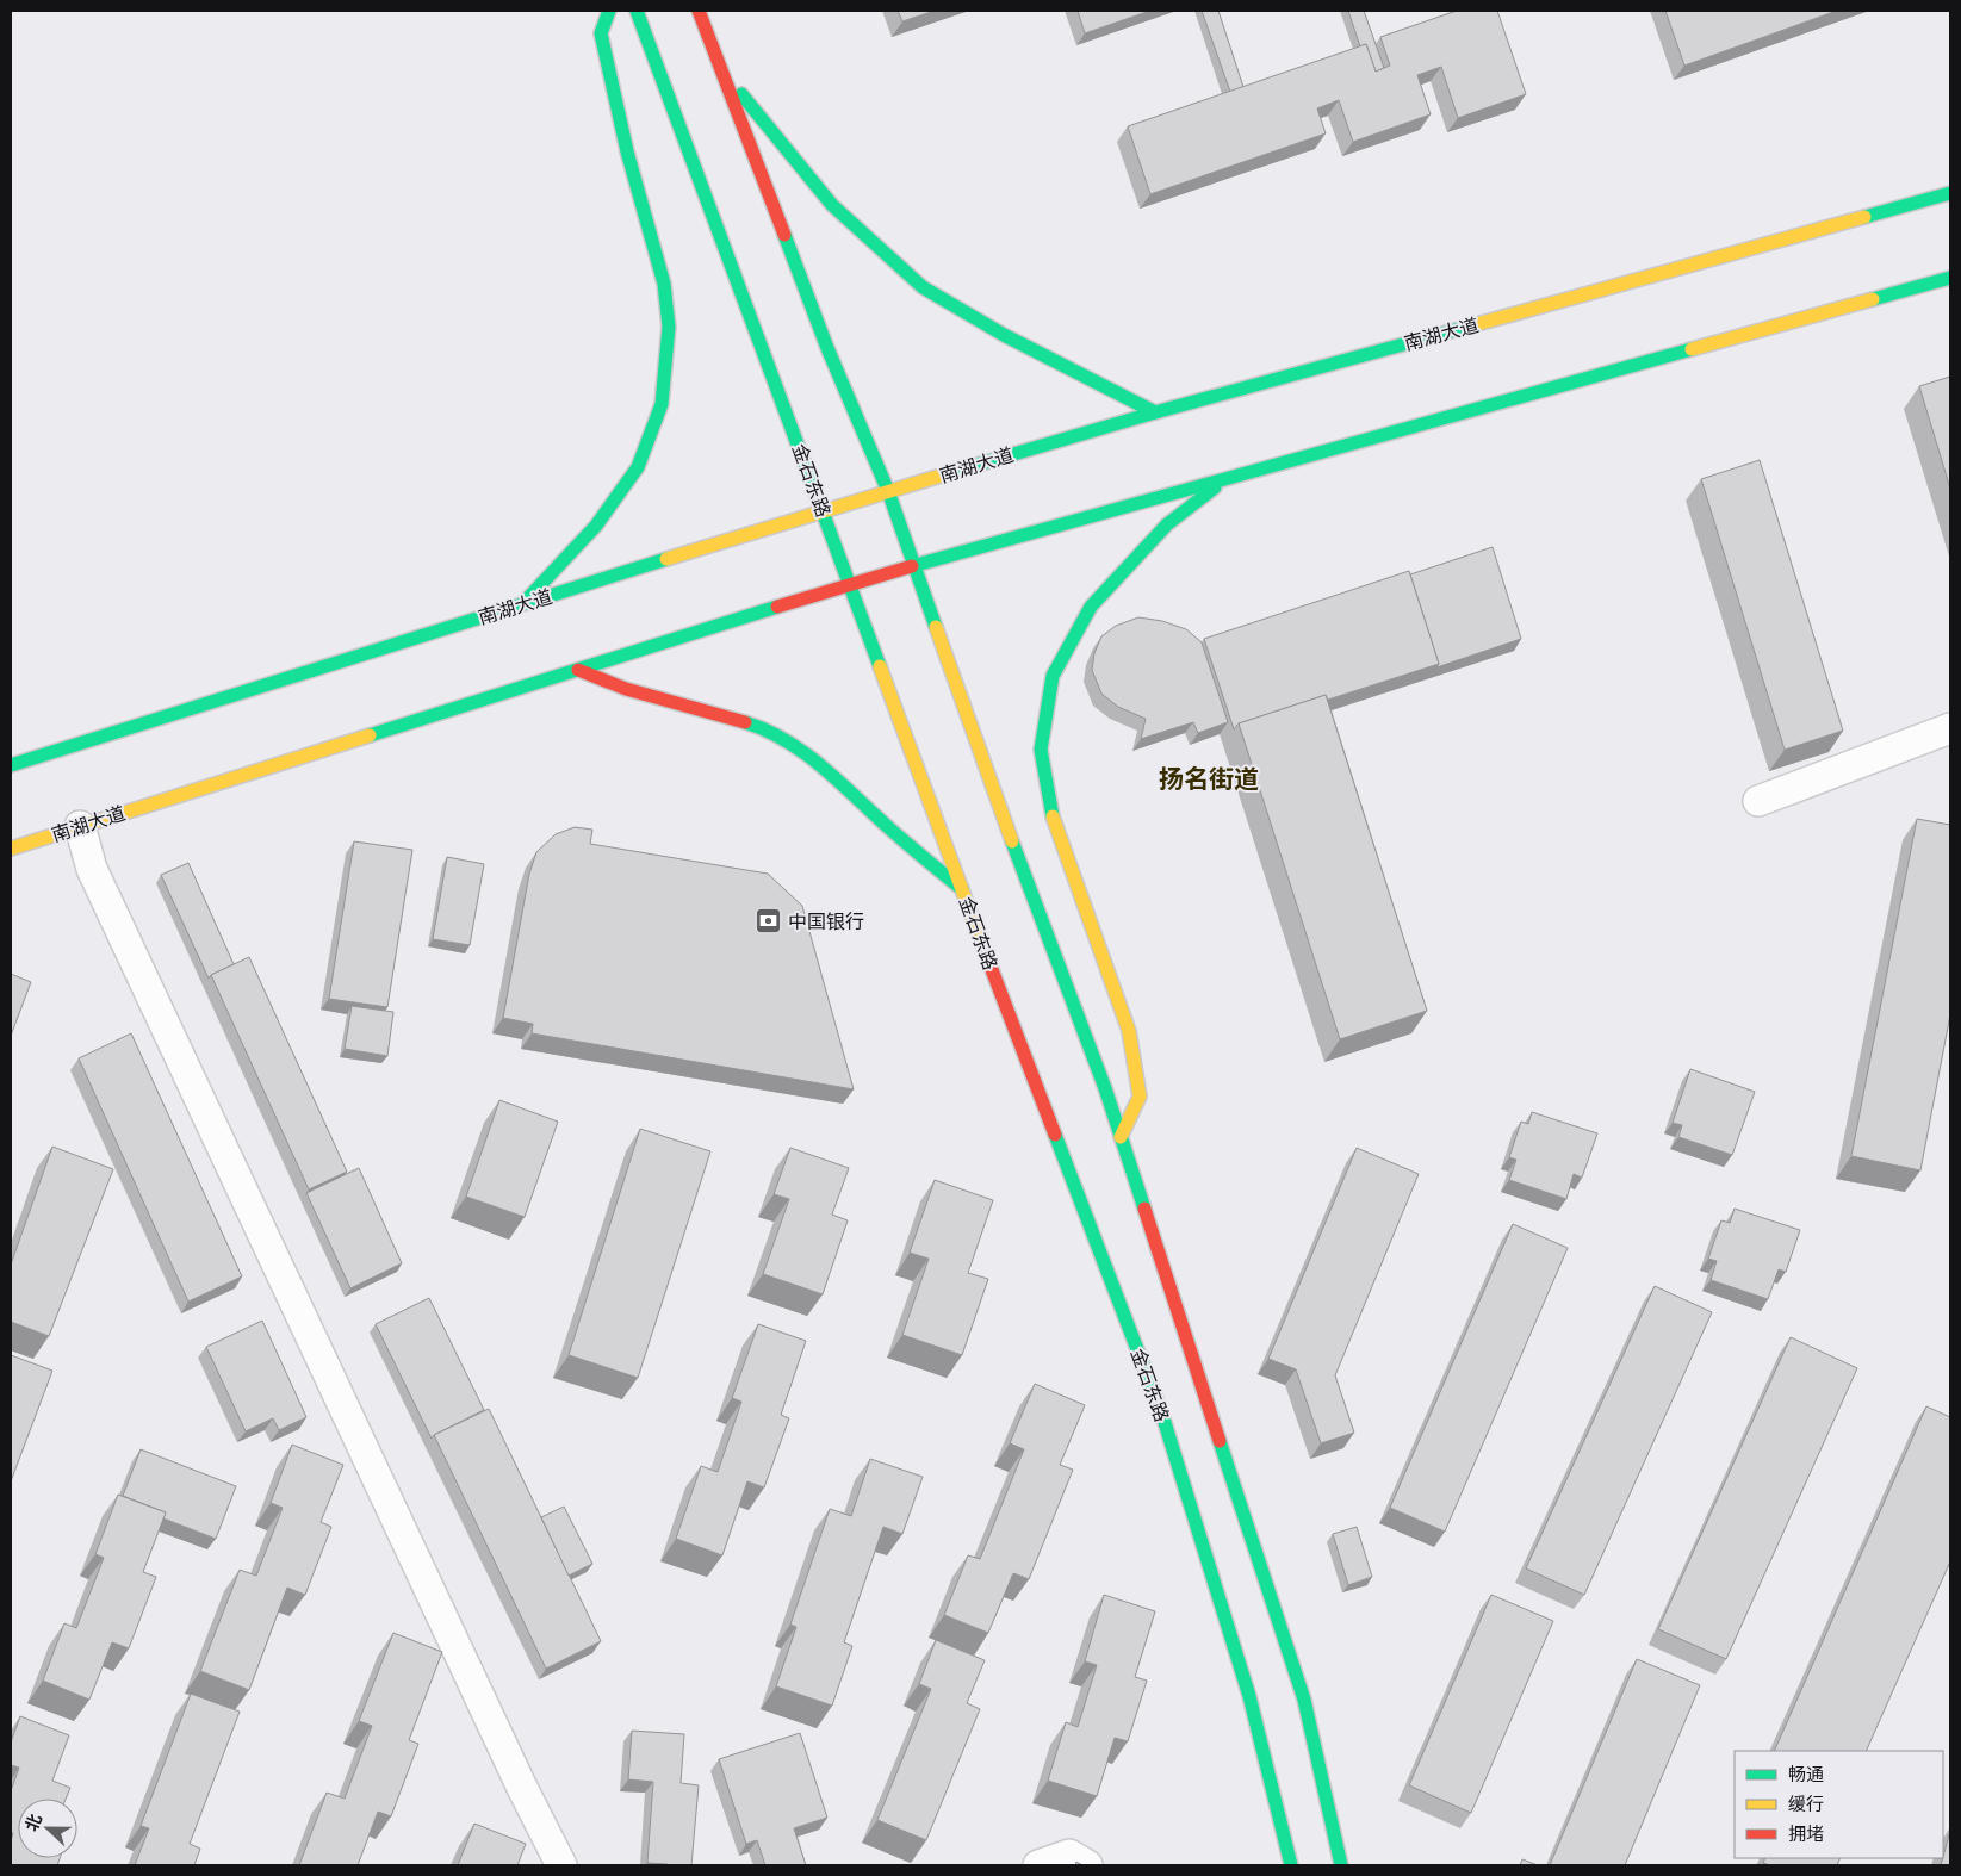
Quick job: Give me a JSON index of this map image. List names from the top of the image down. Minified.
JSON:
{"streets":{"main road":["南湖大道","金石东路"]},"crossings":[["南湖大道","金石东路"]],"districts":["扬名街道"],"places":{"bank":["中国银行"]},"legend":["畅通","缓行","拥堵"],"north":"left"}
